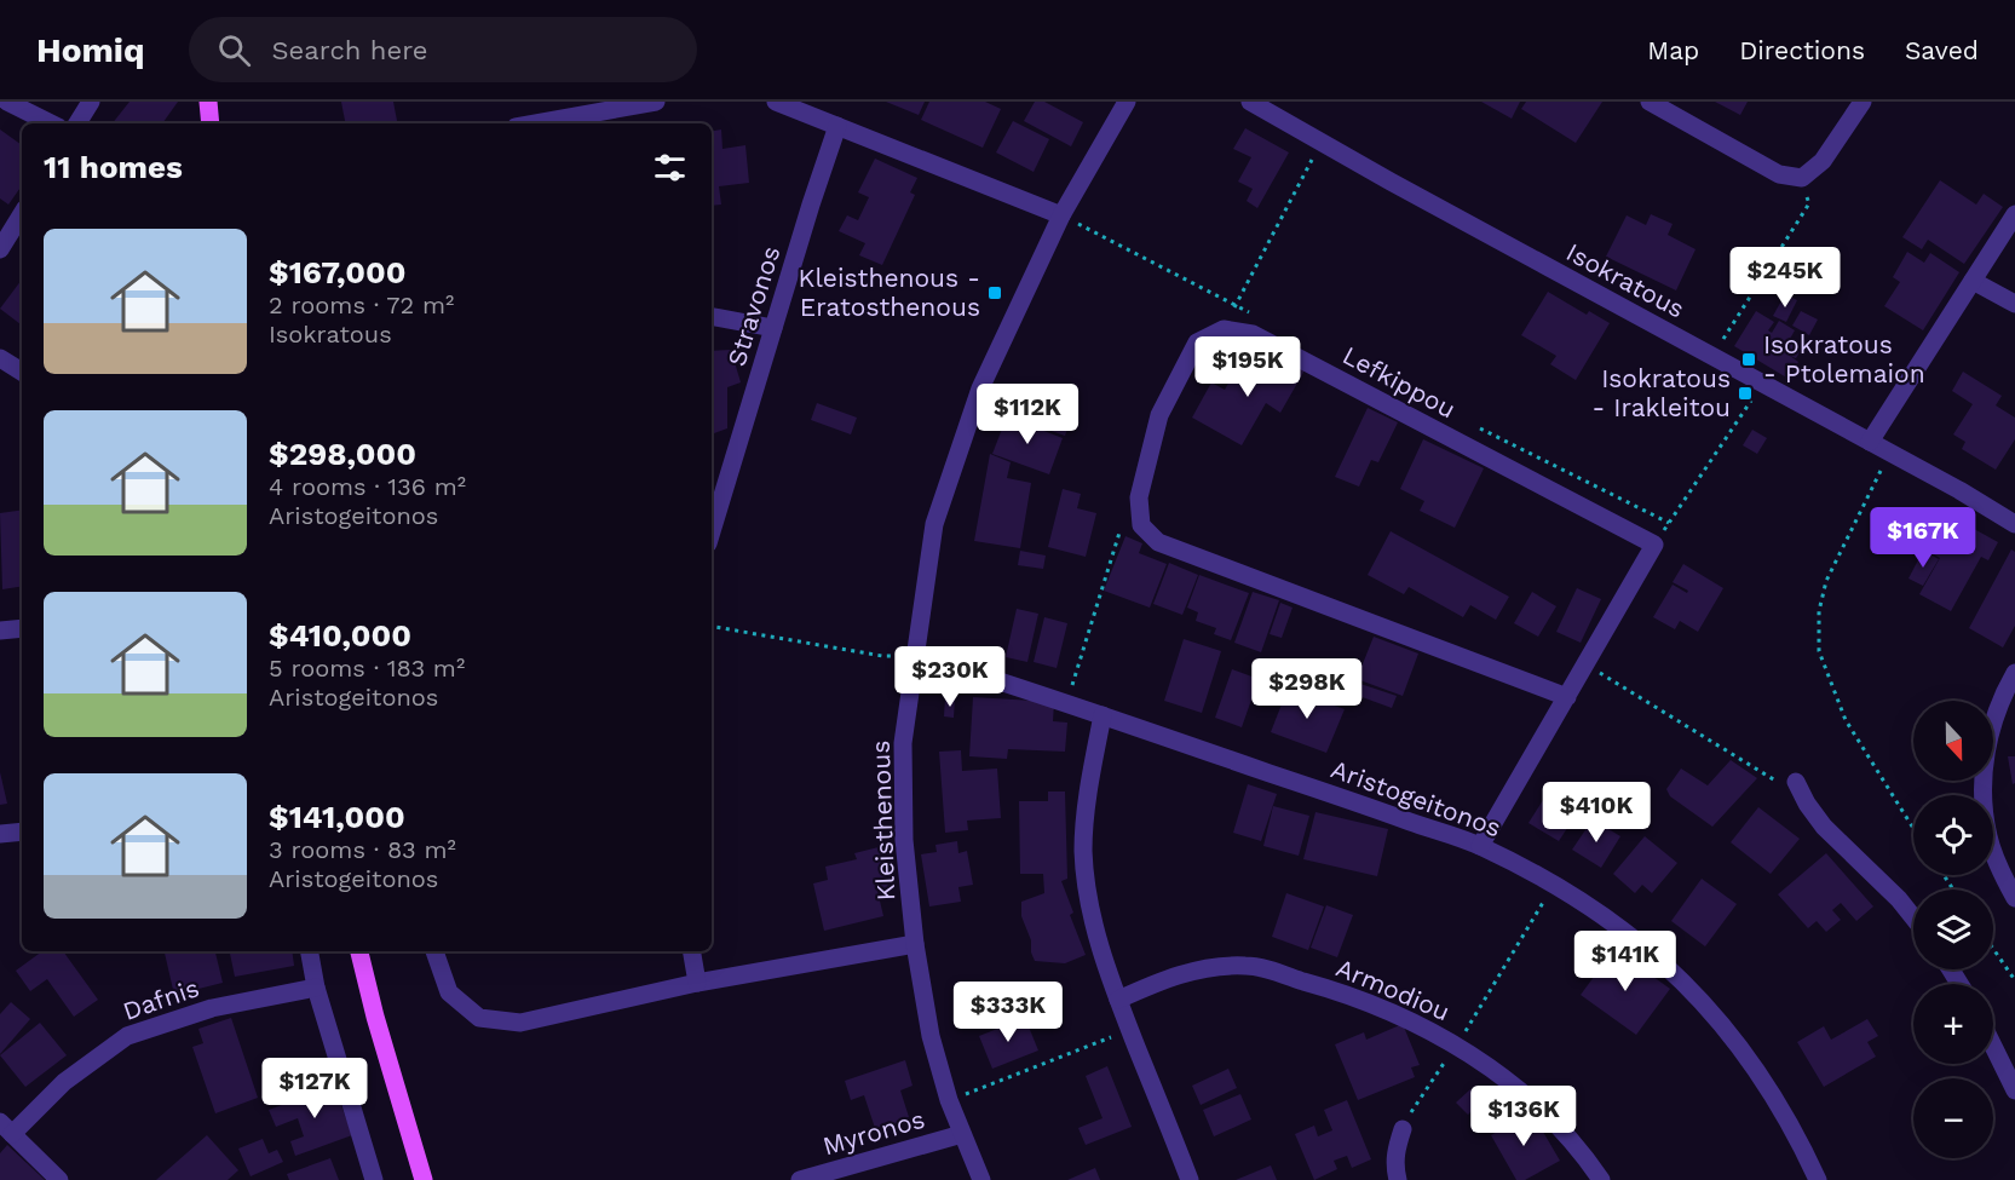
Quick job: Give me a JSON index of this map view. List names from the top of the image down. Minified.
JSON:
{"streets":{"street":["Isokratous","Stravonos","Lefkippou","Aristogeitonos","Kleisthenous","Armodiou","Dafnis","Myronos"]},"crossings":[["Aristogeitonos","Kleisthenous"],["Kleisthenous","Myronos"]],"places":{"transit":["Kleisthenous - Eratosthenous","Isokratous - Ptolemaion","Isokratous - Irakleitou"]},"north":"bottom","page":{"header":"Homiq","search":"Search here","nav":["Map","Directions","Saved"],"heading":"11 homes","list":[{"name":"$167,000","note":"2 rooms · 72 m² · Isokratous"},{"name":"$298,000","note":"4 rooms · 136 m² · Aristogeitonos"},{"name":"$410,000","note":"5 rooms · 183 m² · Aristogeitonos"},{"name":"$141,000","note":"3 rooms · 83 m² · Aristogeitonos"}],"price":["$245K","$195K","$112K","$167K","$230K","$298K","$410K","$141K","$333K","$127K","$136K"],"map_buttons":["+","−"]}}
